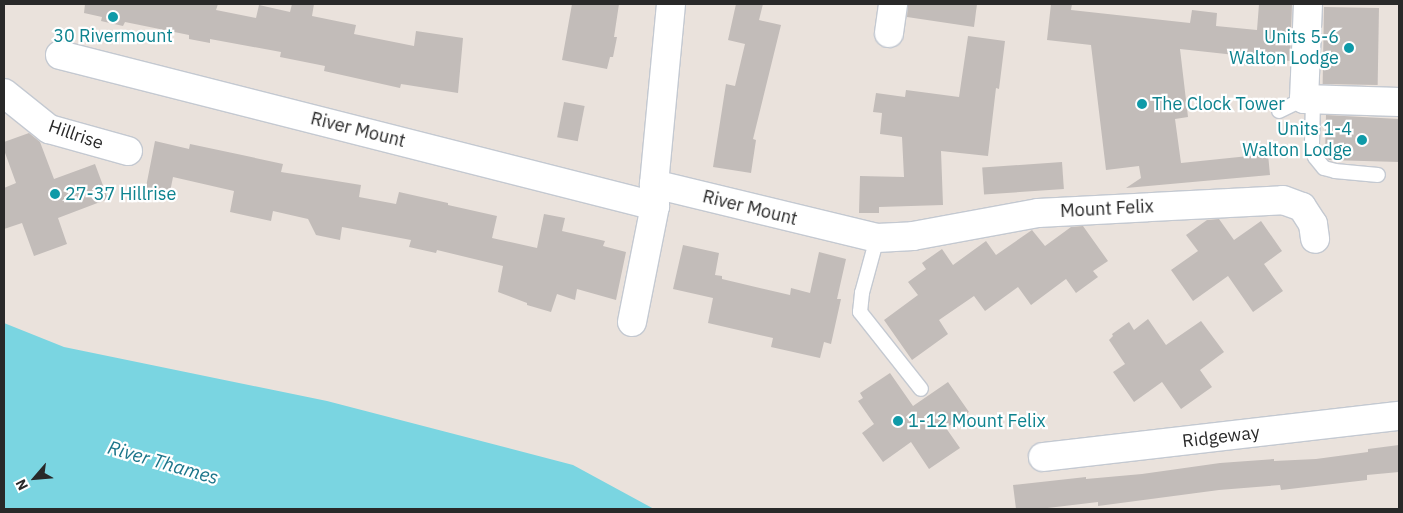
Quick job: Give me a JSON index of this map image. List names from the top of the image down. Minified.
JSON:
{"streets":{"street":["River Mount","Hillrise","Mount Felix","Ridgeway"]},"crossings":[["River Mount","Mount Felix"]],"water":["River Thames"],"places":["30 Rivermount","Units 5-6 Walton Lodge","The Clock Tower","Units 1-4 Walton Lodge","27-37 Hillrise","1-12 Mount Felix"],"north":"bottom left"}
